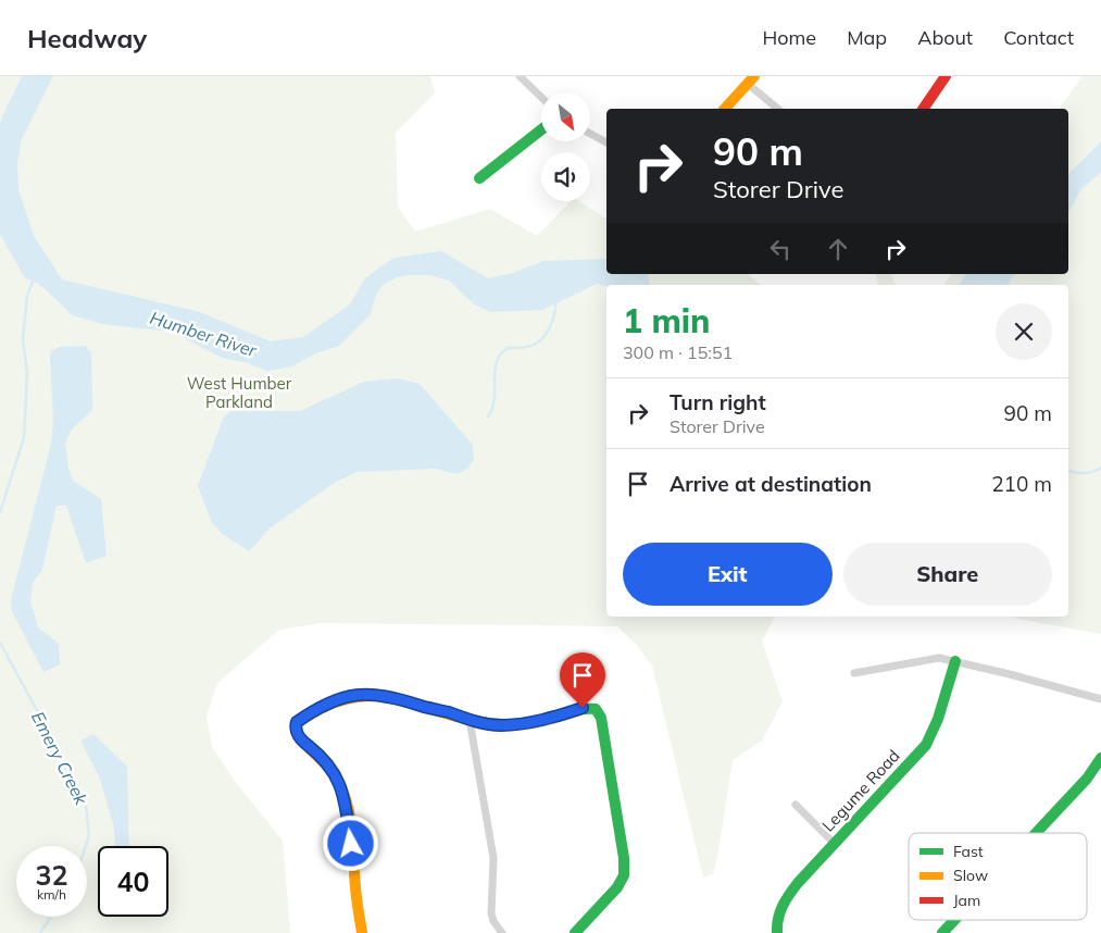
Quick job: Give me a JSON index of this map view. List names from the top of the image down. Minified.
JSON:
{"streets":{"street":["Legume Road"]},"water":["Humber River","Emery Creek"],"parks":["West Humber Parkland"],"legend":["Fast","Slow","Jam"],"north":"bottom right","page":{"header":"Headway","nav":["Home","Map","About","Contact"],"turn":["90 m","Storer Drive"],"heading":["1 min","300 m · 15:51"],"list":[{"name":"Turn right","note":"Storer Drive","value":"90 m"},{"name":"Arrive at destination","value":"210 m"}],"buttons":["Exit","Share"],"speed":"32 km/h","limit":"40"}}
